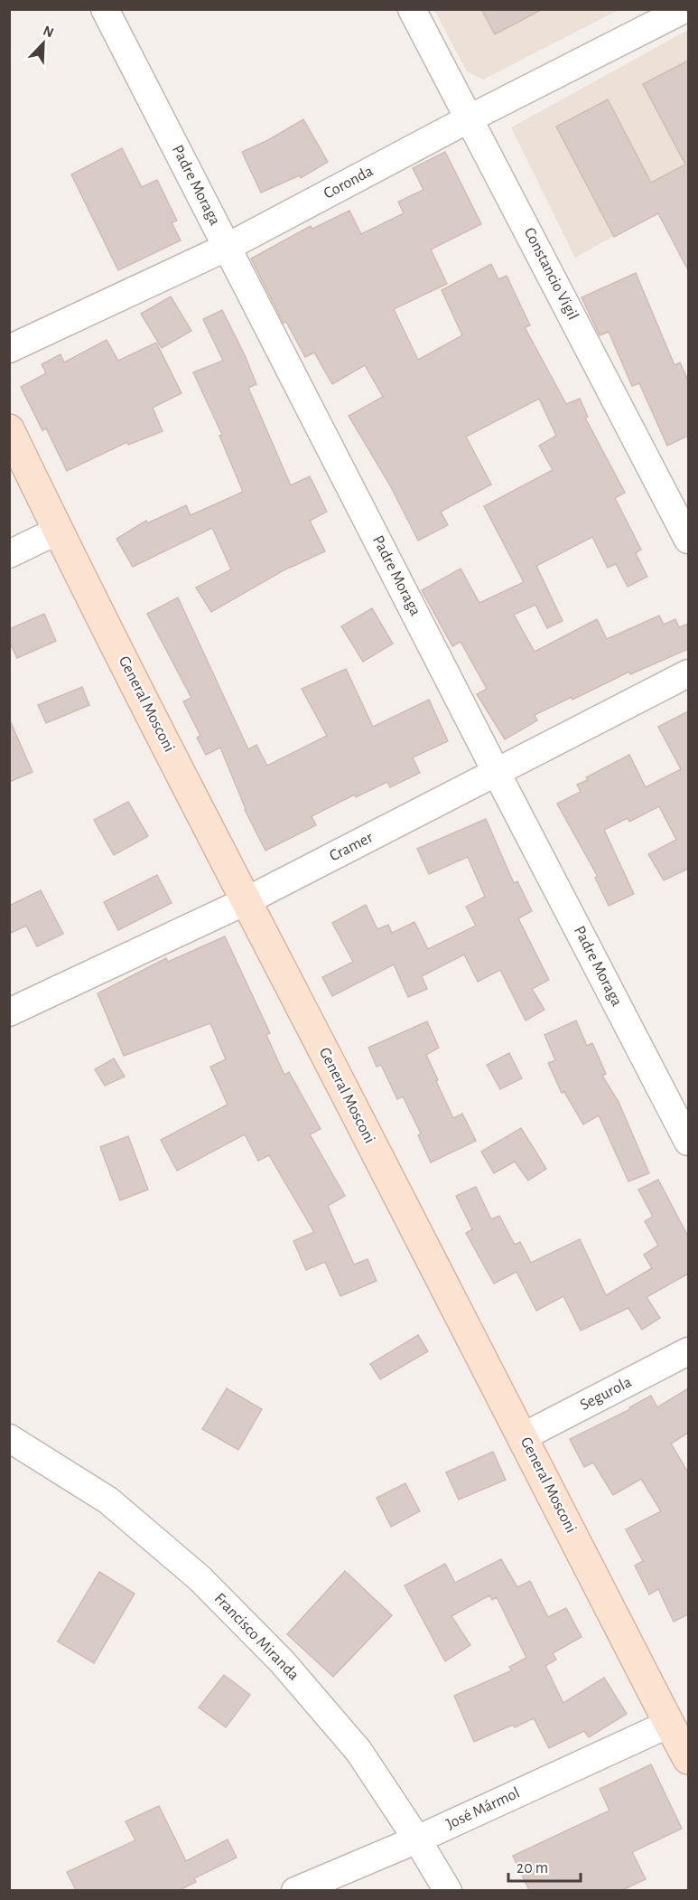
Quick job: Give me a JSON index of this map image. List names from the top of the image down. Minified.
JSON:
{"streets":{"street":["Coronda","Padre Moraga","Constancio Vigil","General Mosconi","Cramer","Segurola","Francisco Miranda","José Mármol"]},"crossings":[["Coronda","Padre Moraga"],["Coronda","Constancio Vigil"],["Padre Moraga","Cramer"],["General Mosconi","Cramer"],["General Mosconi","Segurola"],["General Mosconi","José Mármol"],["Francisco Miranda","José Mármol"]],"scale_bar":"20 m","north":"top right"}
